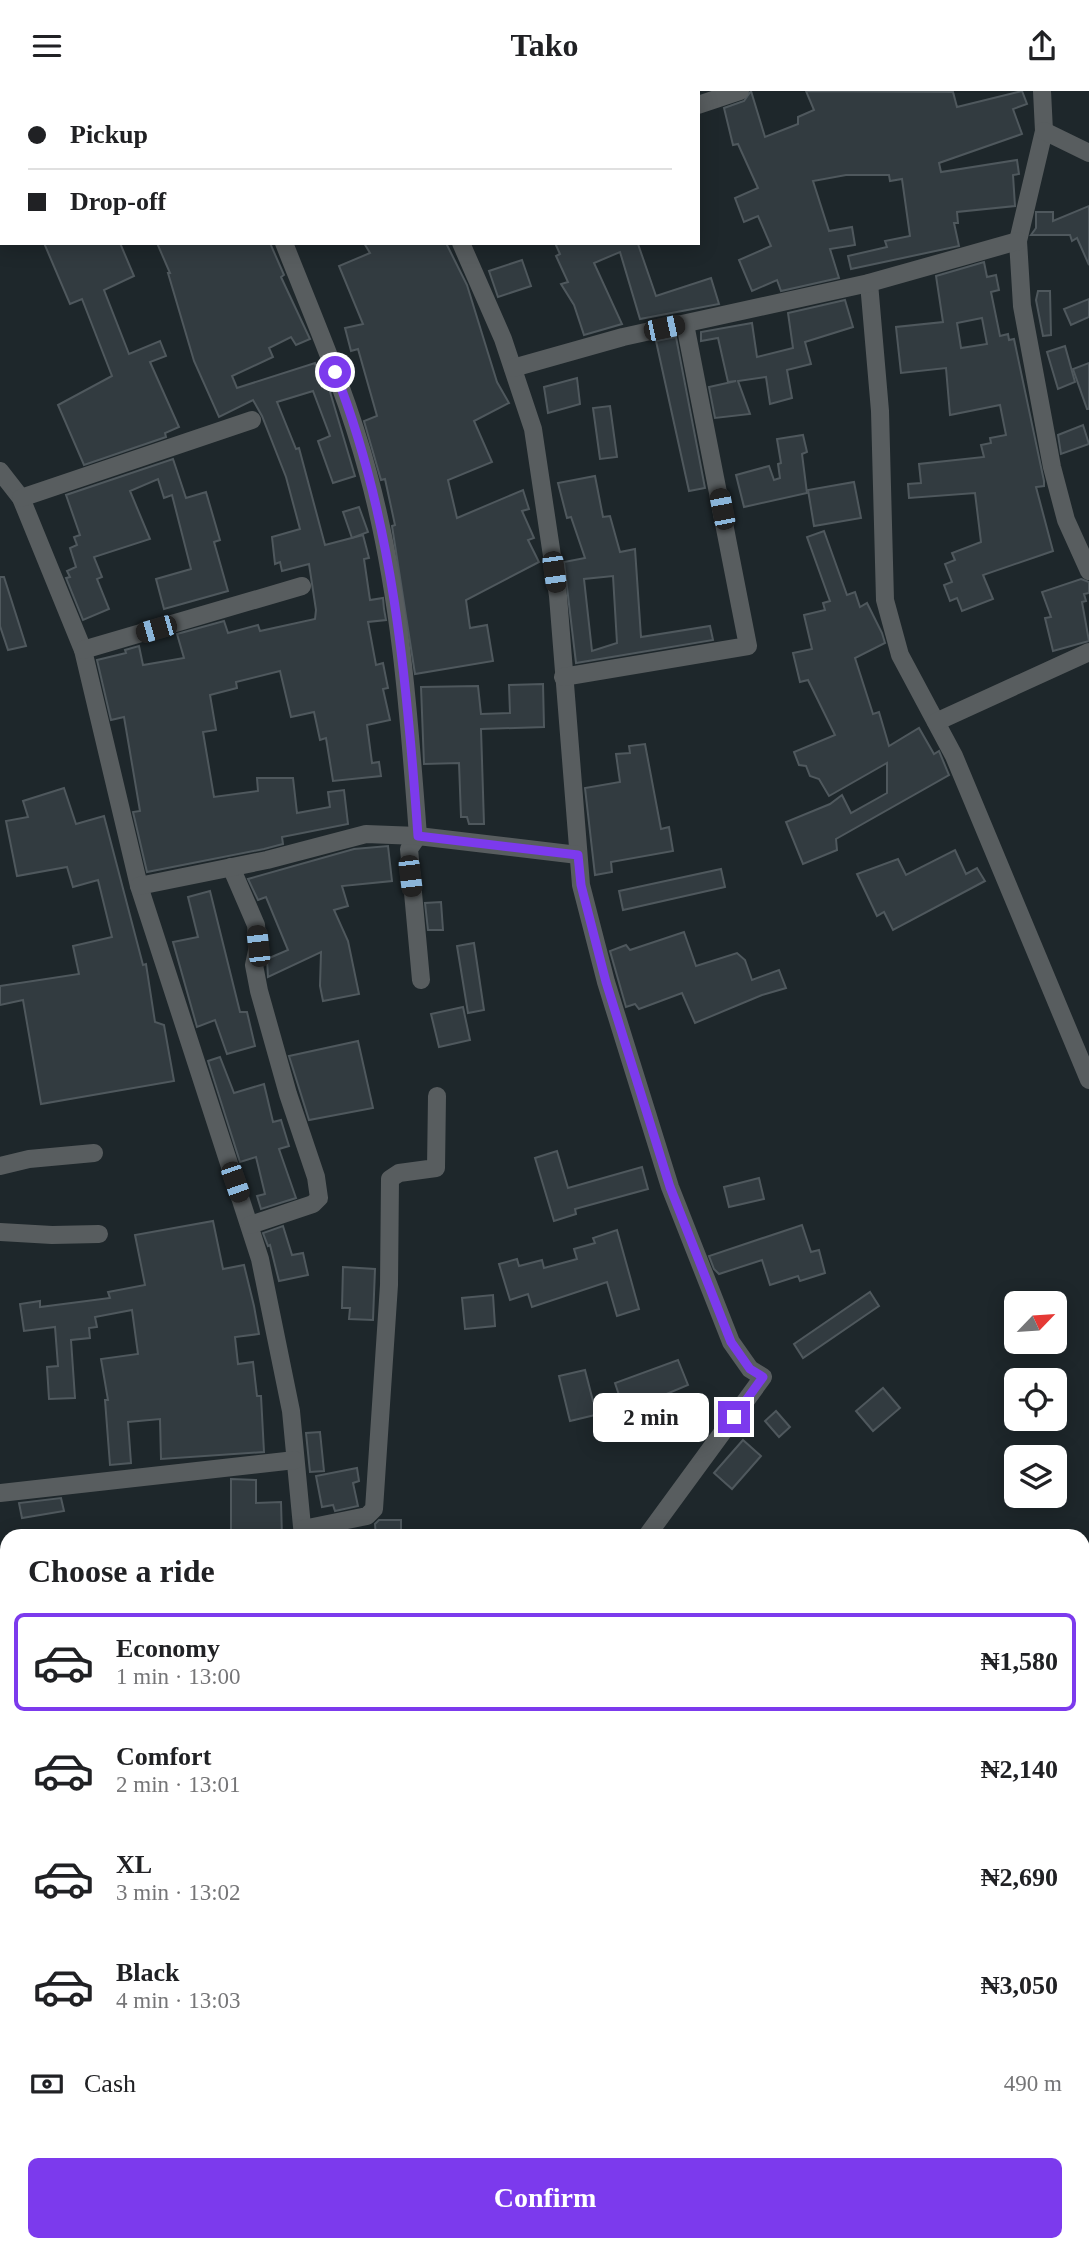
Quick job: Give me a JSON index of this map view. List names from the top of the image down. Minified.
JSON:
{"north":"top right","page":{"header":"Tako","banner":["Pickup","Drop-off"],"bubble":"2 min","heading":"Choose a ride","list":[{"name":"Economy","note":"1 min · 13:00","value":"₦1,580"},{"name":"Comfort","note":"2 min · 13:01","value":"₦2,140"},{"name":"XL","note":"3 min · 13:02","value":"₦2,690"},{"name":"Black","note":"4 min · 13:03","value":"₦3,050"}],"pay":["Cash","490 m"],"buttons":"Confirm"}}
